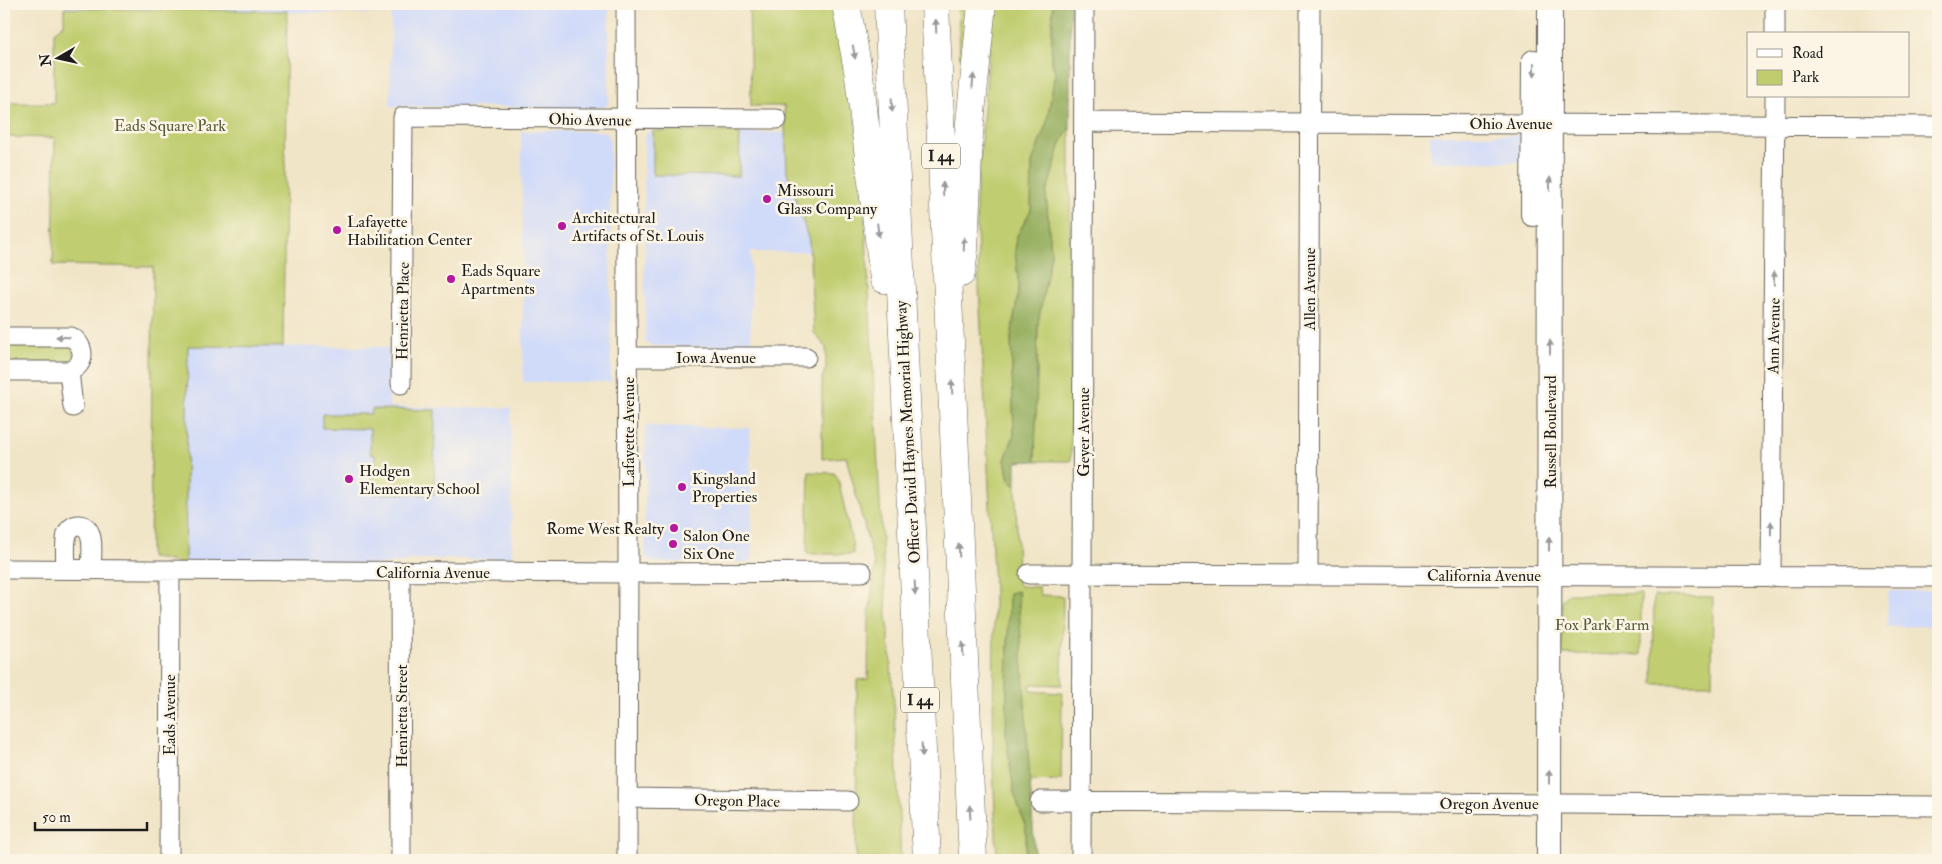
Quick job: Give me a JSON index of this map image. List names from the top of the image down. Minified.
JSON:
{"streets":{"highway":["I 44","Officer David Haynes Memorial Highway"],"main road":["Russell Boulevard"],"street":["Ohio Avenue","Allen Avenue","Henrietta Place","Ann Avenue","Iowa Avenue","Lafayette Avenue","Geyer Avenue","California Avenue","Eads Avenue","Henrietta Street","Oregon Place","Oregon Avenue"]},"crossings":[["Ohio Avenue","Allen Avenue"],["Ohio Avenue","Henrietta Place"],["Ohio Avenue","Ann Avenue"],["Ohio Avenue","Lafayette Avenue"],["Ohio Avenue","Geyer Avenue"],["Ohio Avenue","Russell Boulevard"],["Allen Avenue","California Avenue"],["Ann Avenue","California Avenue"],["Iowa Avenue","Lafayette Avenue"],["Lafayette Avenue","California Avenue"],["Lafayette Avenue","Oregon Place"],["Geyer Avenue","California Avenue"],["Geyer Avenue","Oregon Avenue"],["Russell Boulevard","California Avenue"],["Russell Boulevard","Oregon Avenue"],["California Avenue","Eads Avenue"],["California Avenue","Henrietta Street"]],"one_way":["Ann Avenue"],"parks":["Eads Square Park","Fox Park Farm"],"places":["Missouri Glass Company","Architectural Artifacts of St. Louis","Lafayette Habilitation Center","Eads Square Apartments","Hodgen Elementary School","Kingsland Properties","Rome West Realty","Salon One Six One"],"legend":["Road","Park"],"scale_bar":"50 m","north":"left"}
